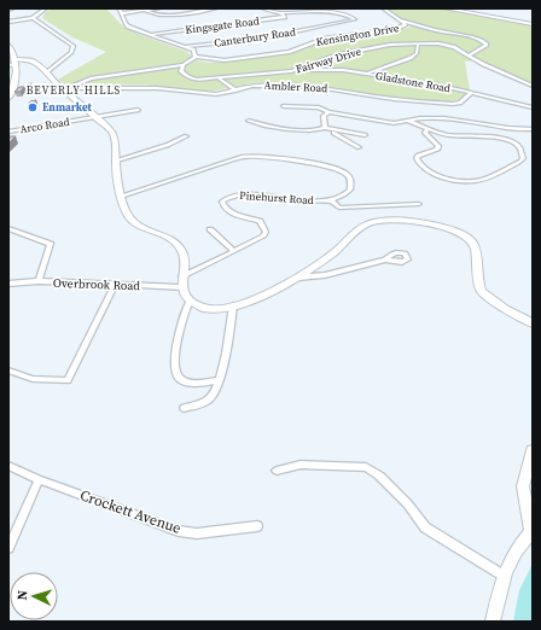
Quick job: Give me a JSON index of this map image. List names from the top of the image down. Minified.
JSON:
{"streets":{"street":["Kingsgate Road","Kensington Drive","Canterbury Road","Fairway Drive","Gladstone Road","Ambler Road","Arco Road","Pinehurst Road","Overbrook Road","Crockett Avenue"]},"crossings":[["Kingsgate Road","Canterbury Road"],["Fairway Drive","Gladstone Road"],["Gladstone Road","Ambler Road"]],"districts":["BEVERLY HILLS"],"places":["Enmarket"],"north":"left"}
